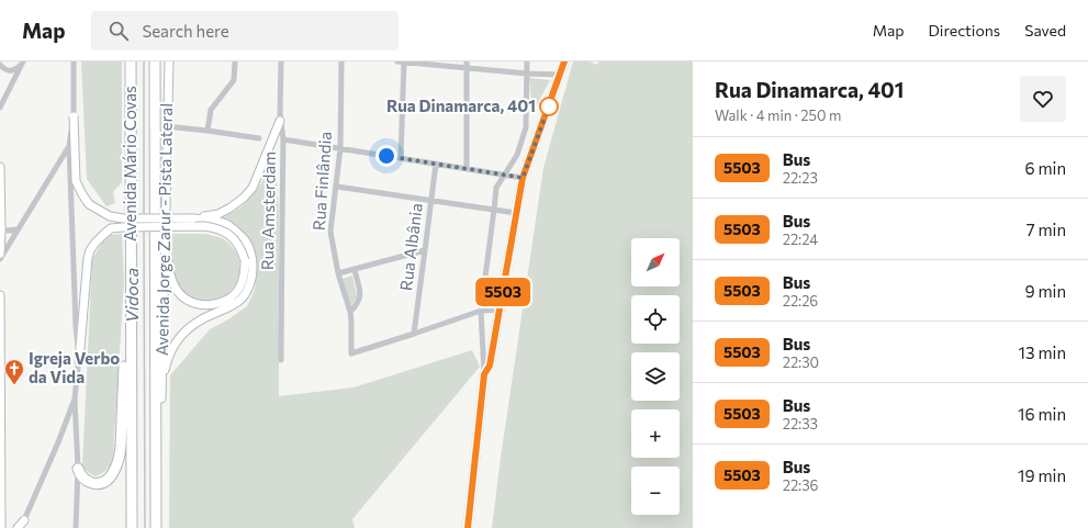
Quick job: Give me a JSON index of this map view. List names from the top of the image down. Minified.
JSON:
{"streets":{"highway":["Avenida Mário Covas"],"main road":["Avenida Jorge Zarur - Pista Lateral"],"street":["Rua Finlândia","Rua Amsterdam","Rua Albânia"]},"crossings":[["Rua Finlândia","Rua Albânia"]],"water":["Vidoca"],"places":{"other":["Rua Dinamarca, 401"],"church":["Igreja Verbo da Vida"]},"lines":["bus line 5503"],"north":"top right","page":{"header":"Map","search":"Search here","nav":["Map","Directions","Saved"],"on_map":"5503","heading":["Rua Dinamarca, 401","Walk · 4 min · 250 m"],"list":[{"mark":"5503","name":"Bus","note":"22:23","value":"6 min"},{"mark":"5503","name":"Bus","note":"22:24","value":"7 min"},{"mark":"5503","name":"Bus","note":"22:26","value":"9 min"},{"mark":"5503","name":"Bus","note":"22:30","value":"13 min"},{"mark":"5503","name":"Bus","note":"22:33","value":"16 min"},{"mark":"5503","name":"Bus","note":"22:36","value":"19 min"}],"map_buttons":["+","−"]}}
